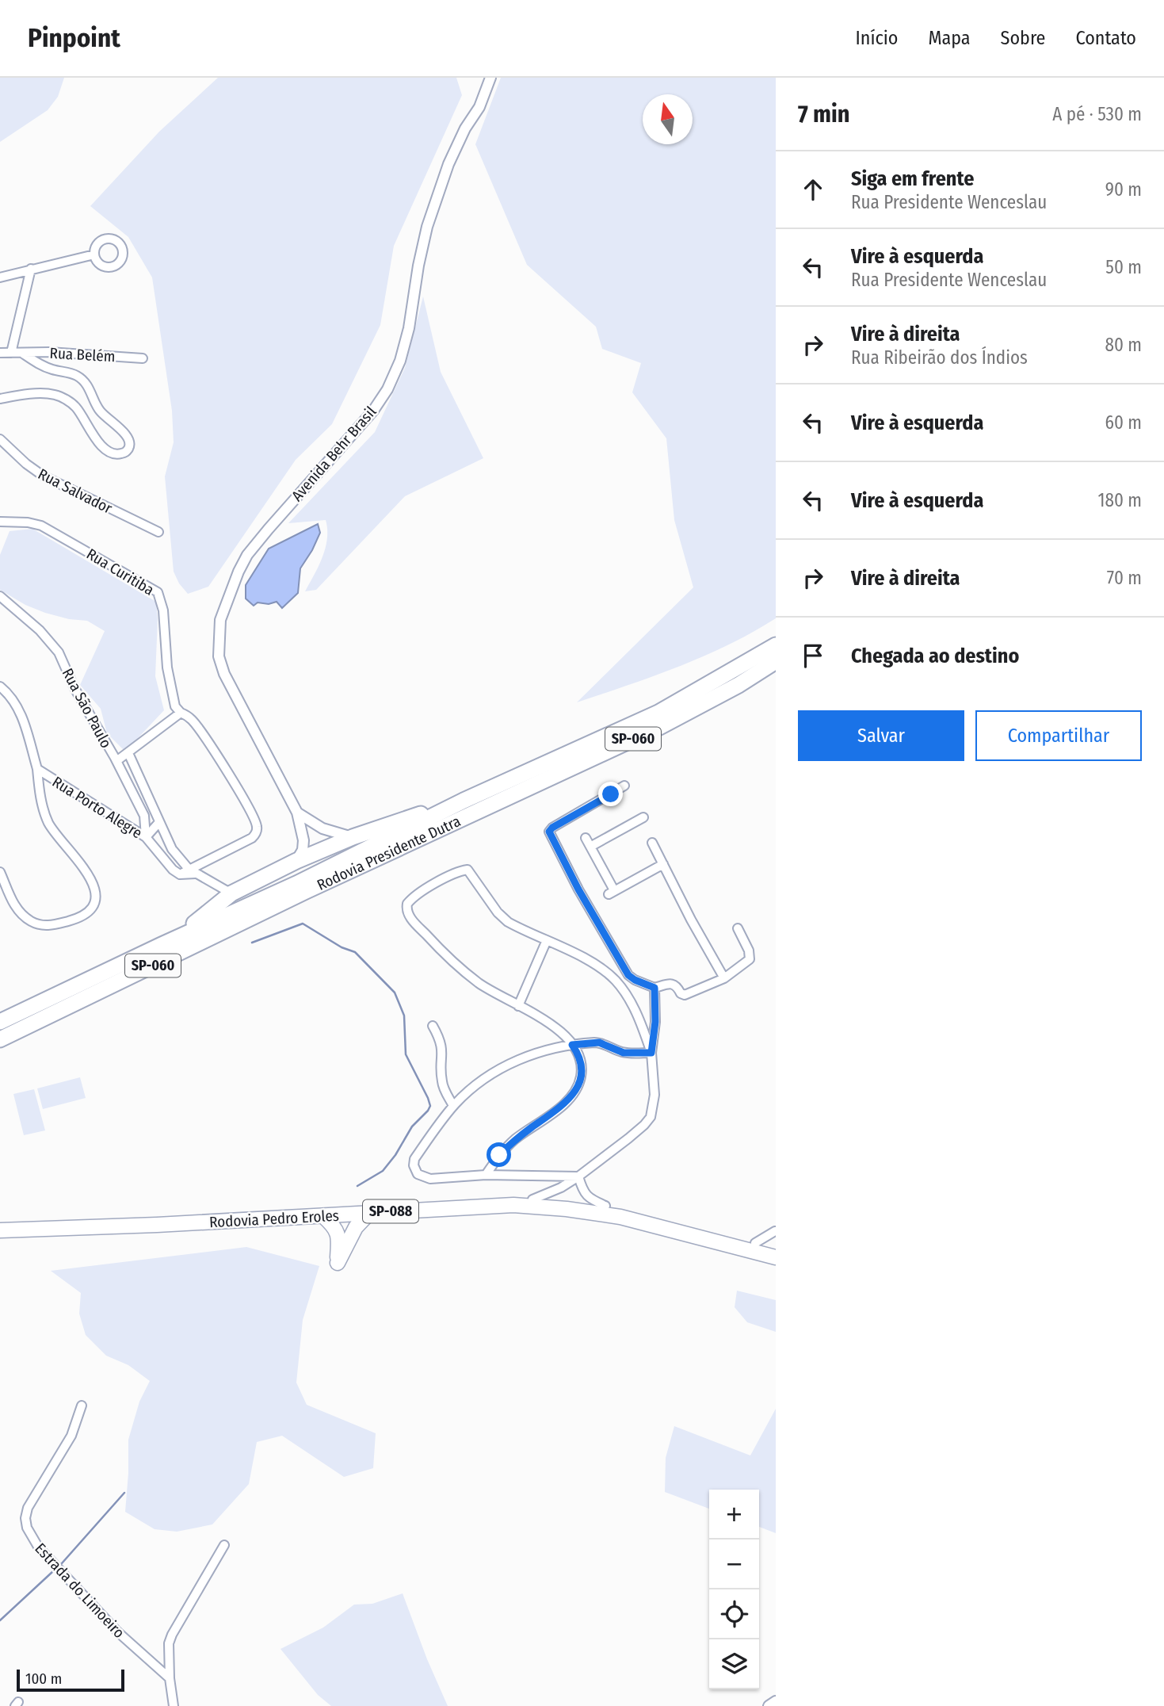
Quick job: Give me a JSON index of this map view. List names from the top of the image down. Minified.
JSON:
{"streets":{"highway":["SP-060","Rodovia Presidente Dutra","SP-088","Rodovia Pedro Eroles"],"street":["Rua Belém","Avenida Behr Brasil","Rua Salvador","Rua Curitiba","Rua São Paulo","Rua Porto Alegre","Estrada do Limoeiro"]},"crossings":[["Rua São Paulo","Rua Porto Alegre"]],"scale_bar":"100 m","north":"top","page":{"header":"Pinpoint","nav":["Início","Mapa","Sobre","Contato"],"heading":["7 min","A pé · 530 m"],"list":[["Siga em frente","Rua Presidente Wenceslau","90 m"],["Vire à esquerda","Rua Presidente Wenceslau","50 m"],["Vire à direita","Rua Ribeirão dos Índios","80 m"],["Vire à esquerda","60 m"],["Vire à esquerda","180 m"],["Vire à direita","70 m"],"Chegada ao destino"],"buttons":["Salvar","Compartilhar"],"map_buttons":["+","−"],"scale":"100 m"}}
